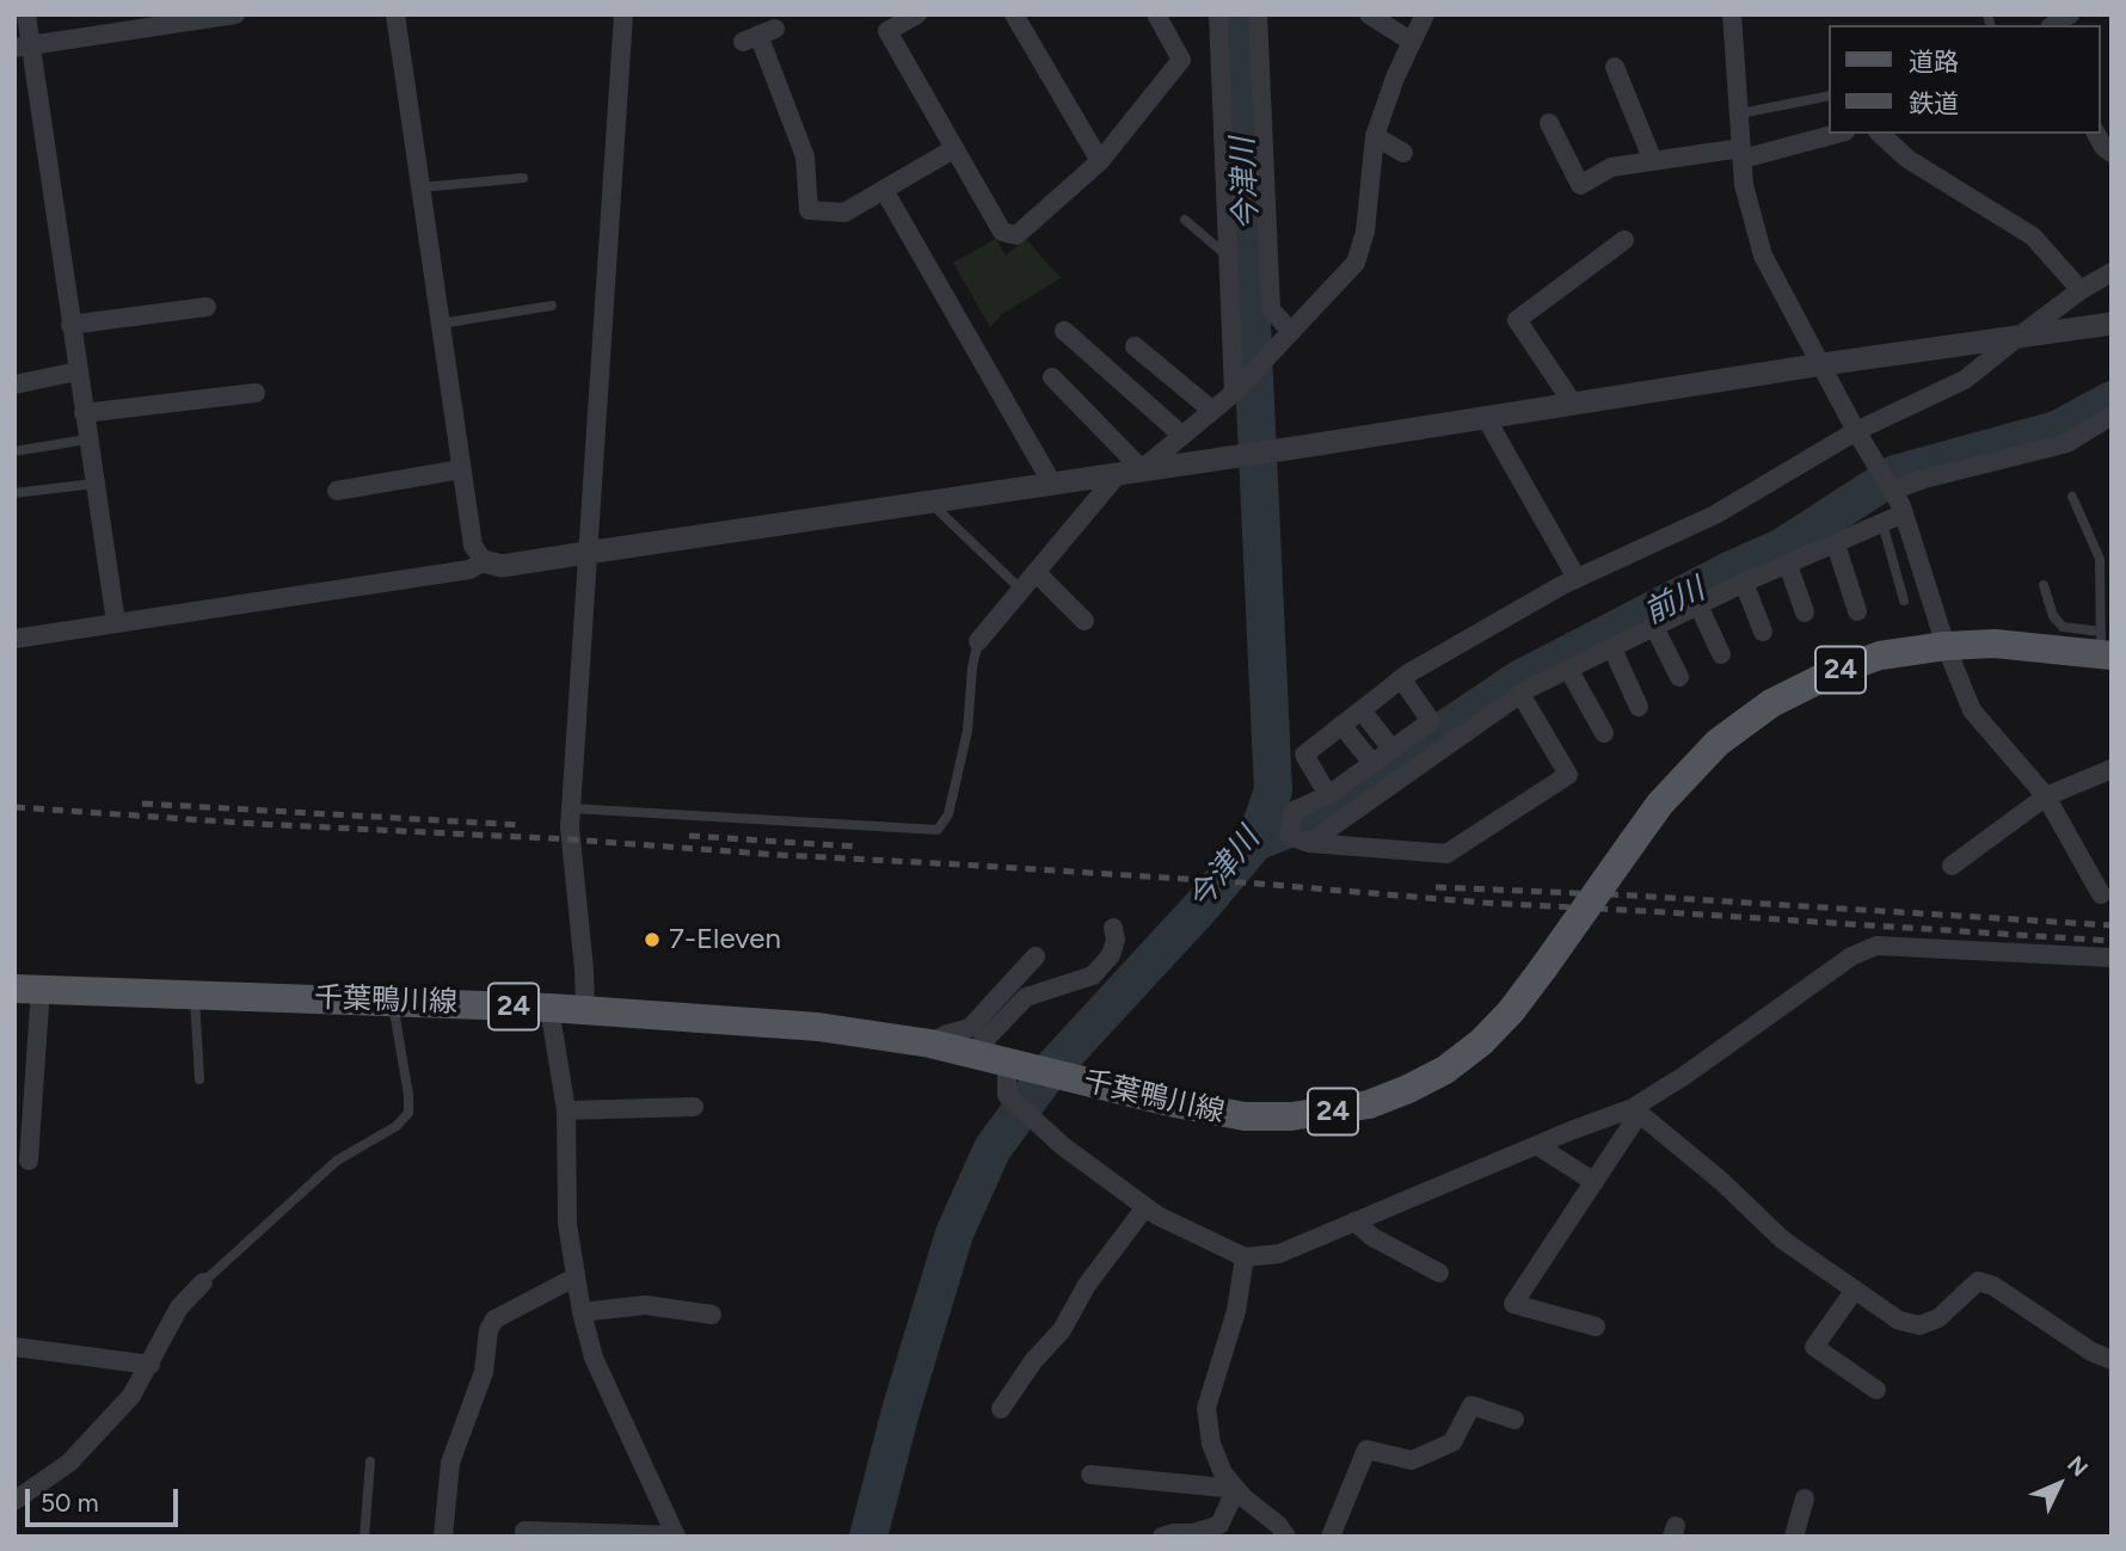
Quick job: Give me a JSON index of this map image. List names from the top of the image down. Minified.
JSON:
{"streets":{"main road":["24","千葉鴨川線"]},"water":["今津川","前川"],"places":["7-Eleven"],"legend":["道路","鉄道"],"scale_bar":"50 m","north":"top right"}
